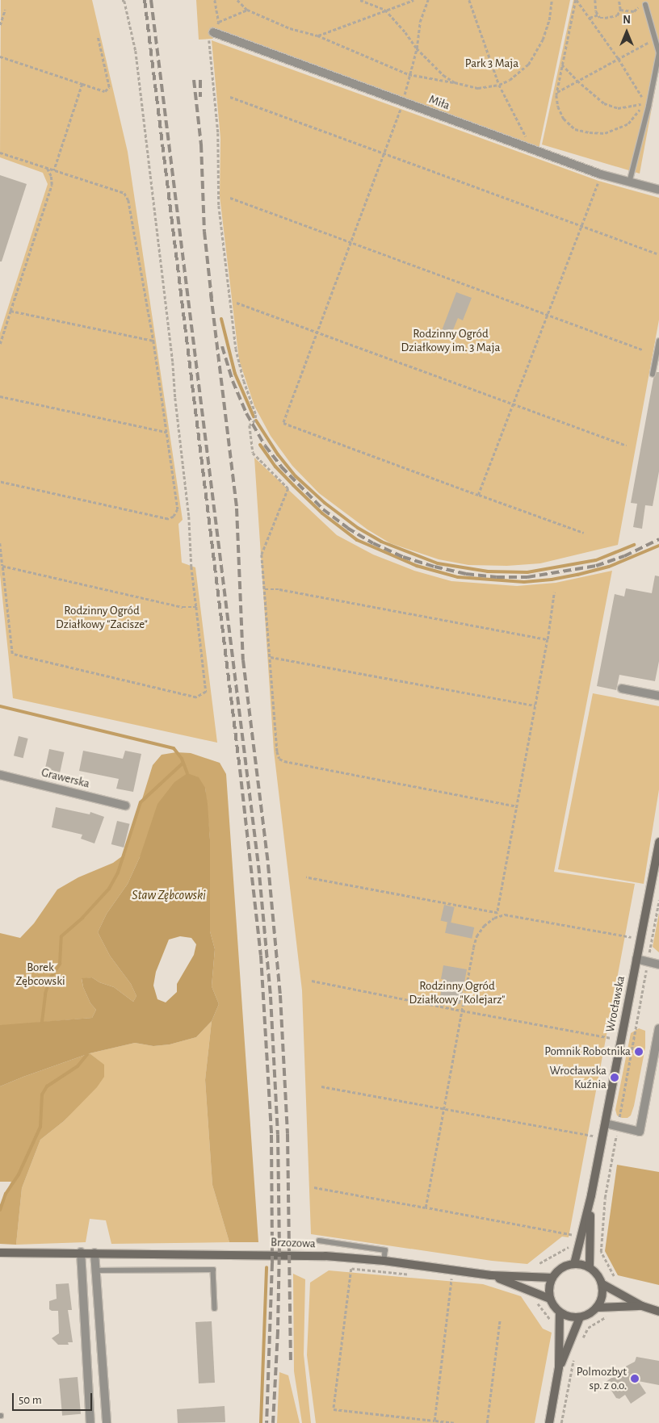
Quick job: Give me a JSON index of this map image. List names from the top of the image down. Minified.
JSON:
{"streets":{"main road":["Wrocławska","Brzozowa"],"street":["Miła","Grawerska"]},"crossings":[["Wrocławska","Brzozowa"]],"water":["Staw Zębcowski"],"parks":["Park 3 Maja","Rodzinny Ogród Działkowy im. 3 Maja","Rodzinny Ogród Działkowy \"Zacisze\"","Borek Zębcowski","Rodzinny Ogród Działkowy \"Kolejarz\""],"places":["Pomnik Robotnika","Wrocławska Kuźnia","Polmozbyt sp. z o.o."],"scale_bar":"50 m","north":"top"}
